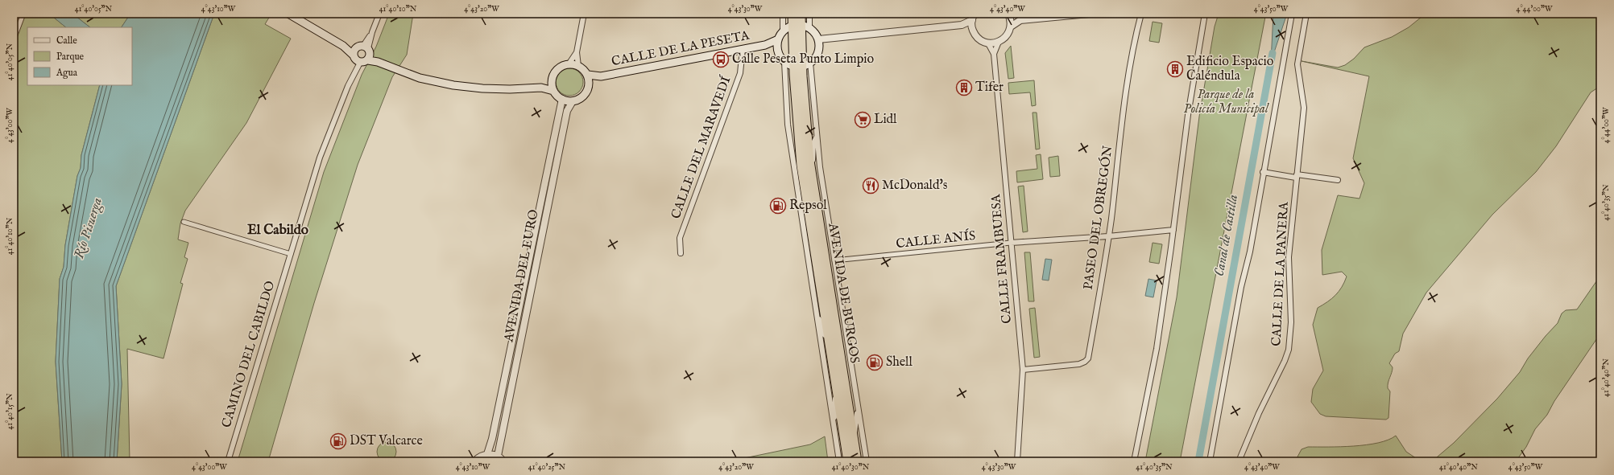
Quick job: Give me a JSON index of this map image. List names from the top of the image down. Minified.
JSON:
{"streets":{"highway":["AVENIDA DE BURGOS"],"main road":["CALLE DE LA PESETA"],"street":["CALLE DEL MARAVEDÍ","PASEO DEL OBREGÓN","CALLE ANÍS","CALLE FRAMBUESA","CALLE DE LA PANERA","AVENIDA DEL EURO","CAMINO DEL CABILDO"]},"crossings":[["CALLE DE LA PESETA","CALLE DEL MARAVEDÍ"],["CALLE DE LA PESETA","AVENIDA DEL EURO"],["PASEO DEL OBREGÓN","CALLE ANÍS"],["PASEO DEL OBREGÓN","CALLE FRAMBUESA"],["CALLE ANÍS","CALLE FRAMBUESA"],["CALLE ANÍS","AVENIDA DE BURGOS"]],"districts":["El Cabildo"],"water":["Río Pisuerga","Canal de Castilla"],"parks":["Parque de la Policía Municipal"],"places":{"bus stop":["Calle Peseta Punto Limpio"],"building":["Edificio Espacio Caléndula","Tifer"],"supermarket":["Lidl"],"restaurant":["McDonald's"],"fuel station":["Repsol","Shell","DST Valcarce"]},"legend":["Calle","Parque","Agua"],"coordinates":["41°40'05\"N","4°43'10\"W","41°40'10\"N","4°43'20\"W","4°43'30\"W","4°43'40\"W","4°43'50\"W","4°44'00\"W","4°43'00\"W","41°40'35\"N","41°40'40\"N","41°40'15\"N","41°40'25\"N","41°40'30\"N"]}
